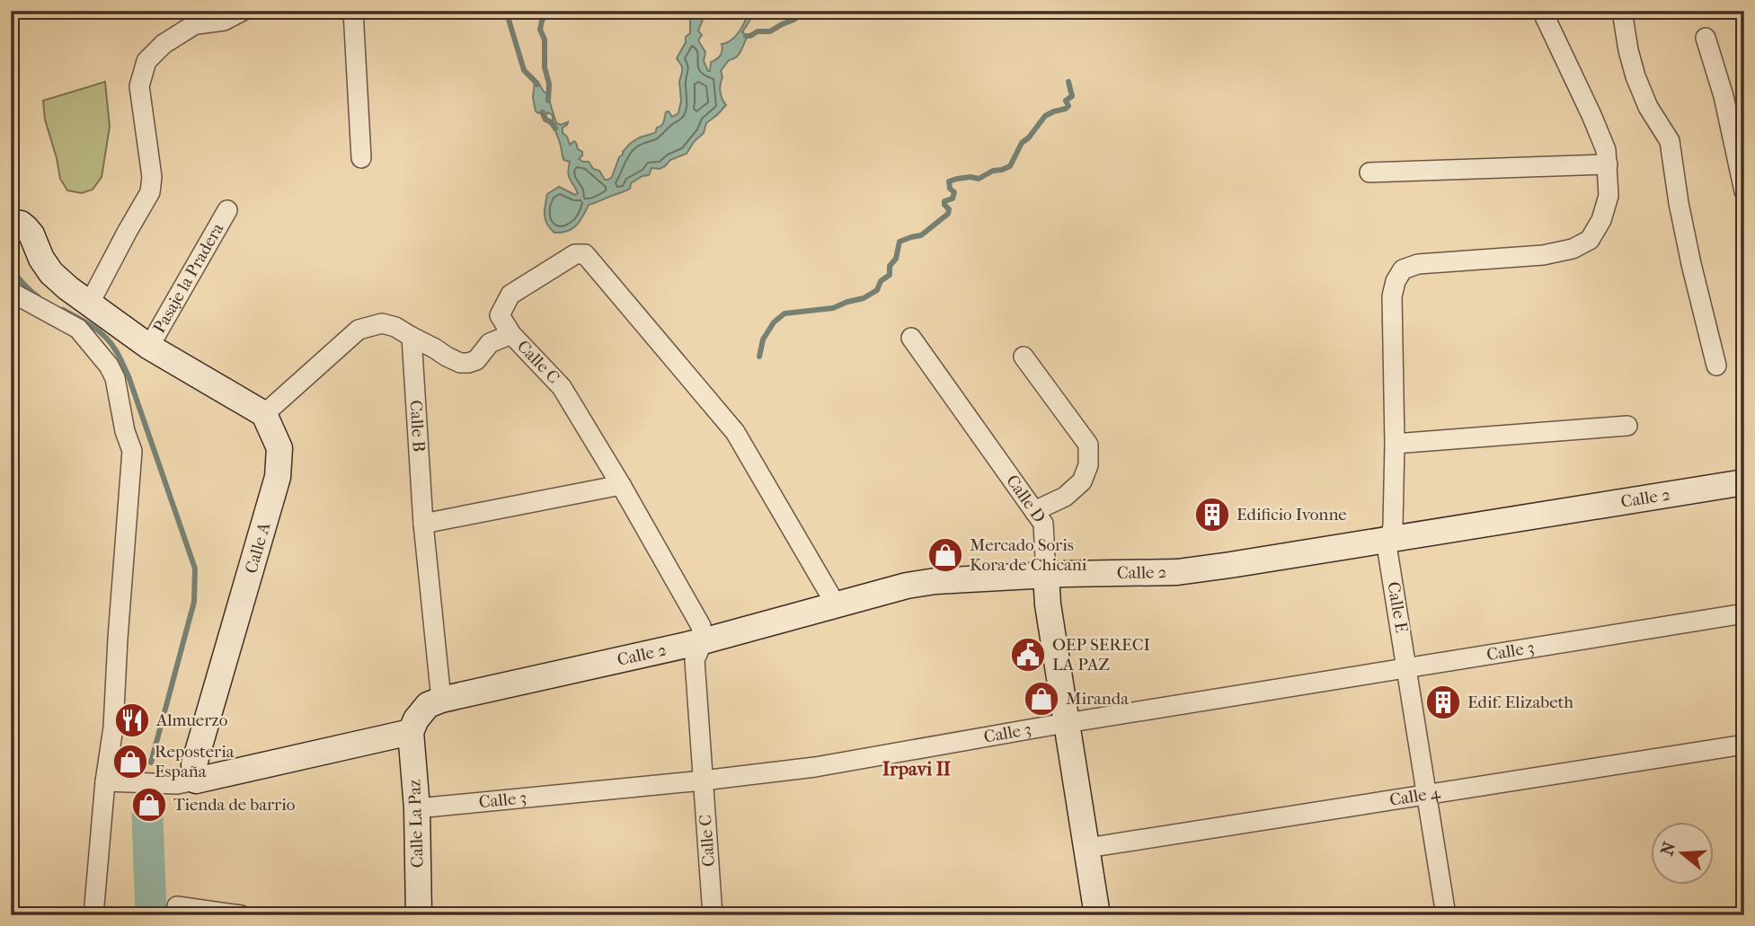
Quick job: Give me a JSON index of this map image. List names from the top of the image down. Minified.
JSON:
{"streets":{"main road":["Calle 2","Calle D","Calle A","Calle La Paz"],"street":["Pasaje la Pradera","Calle C","Calle B","Calle E","Calle 3","Calle 4"]},"crossings":[["Calle C","Calle 2"],["Calle C","Calle 3"],["Calle B","Calle 2"],["Calle 2","Calle D"],["Calle 2","Calle E"],["Calle 2","Calle La Paz"],["Calle D","Calle 3"],["Calle D","Calle 4"],["Calle E","Calle 3"],["Calle E","Calle 4"],["Calle 3","Calle La Paz"]],"districts":["Irpavi II"],"places":{"building":["Edificio Ivonne","Edif. Elizabeth"],"shop":["Mercado Soris Kora de Chicani","Miranda","Reposteria España","Tienda de barrio"],"public building":["OEP SERECI LA PAZ"],"restaurant":["Almuerzo"]},"north":"left"}
